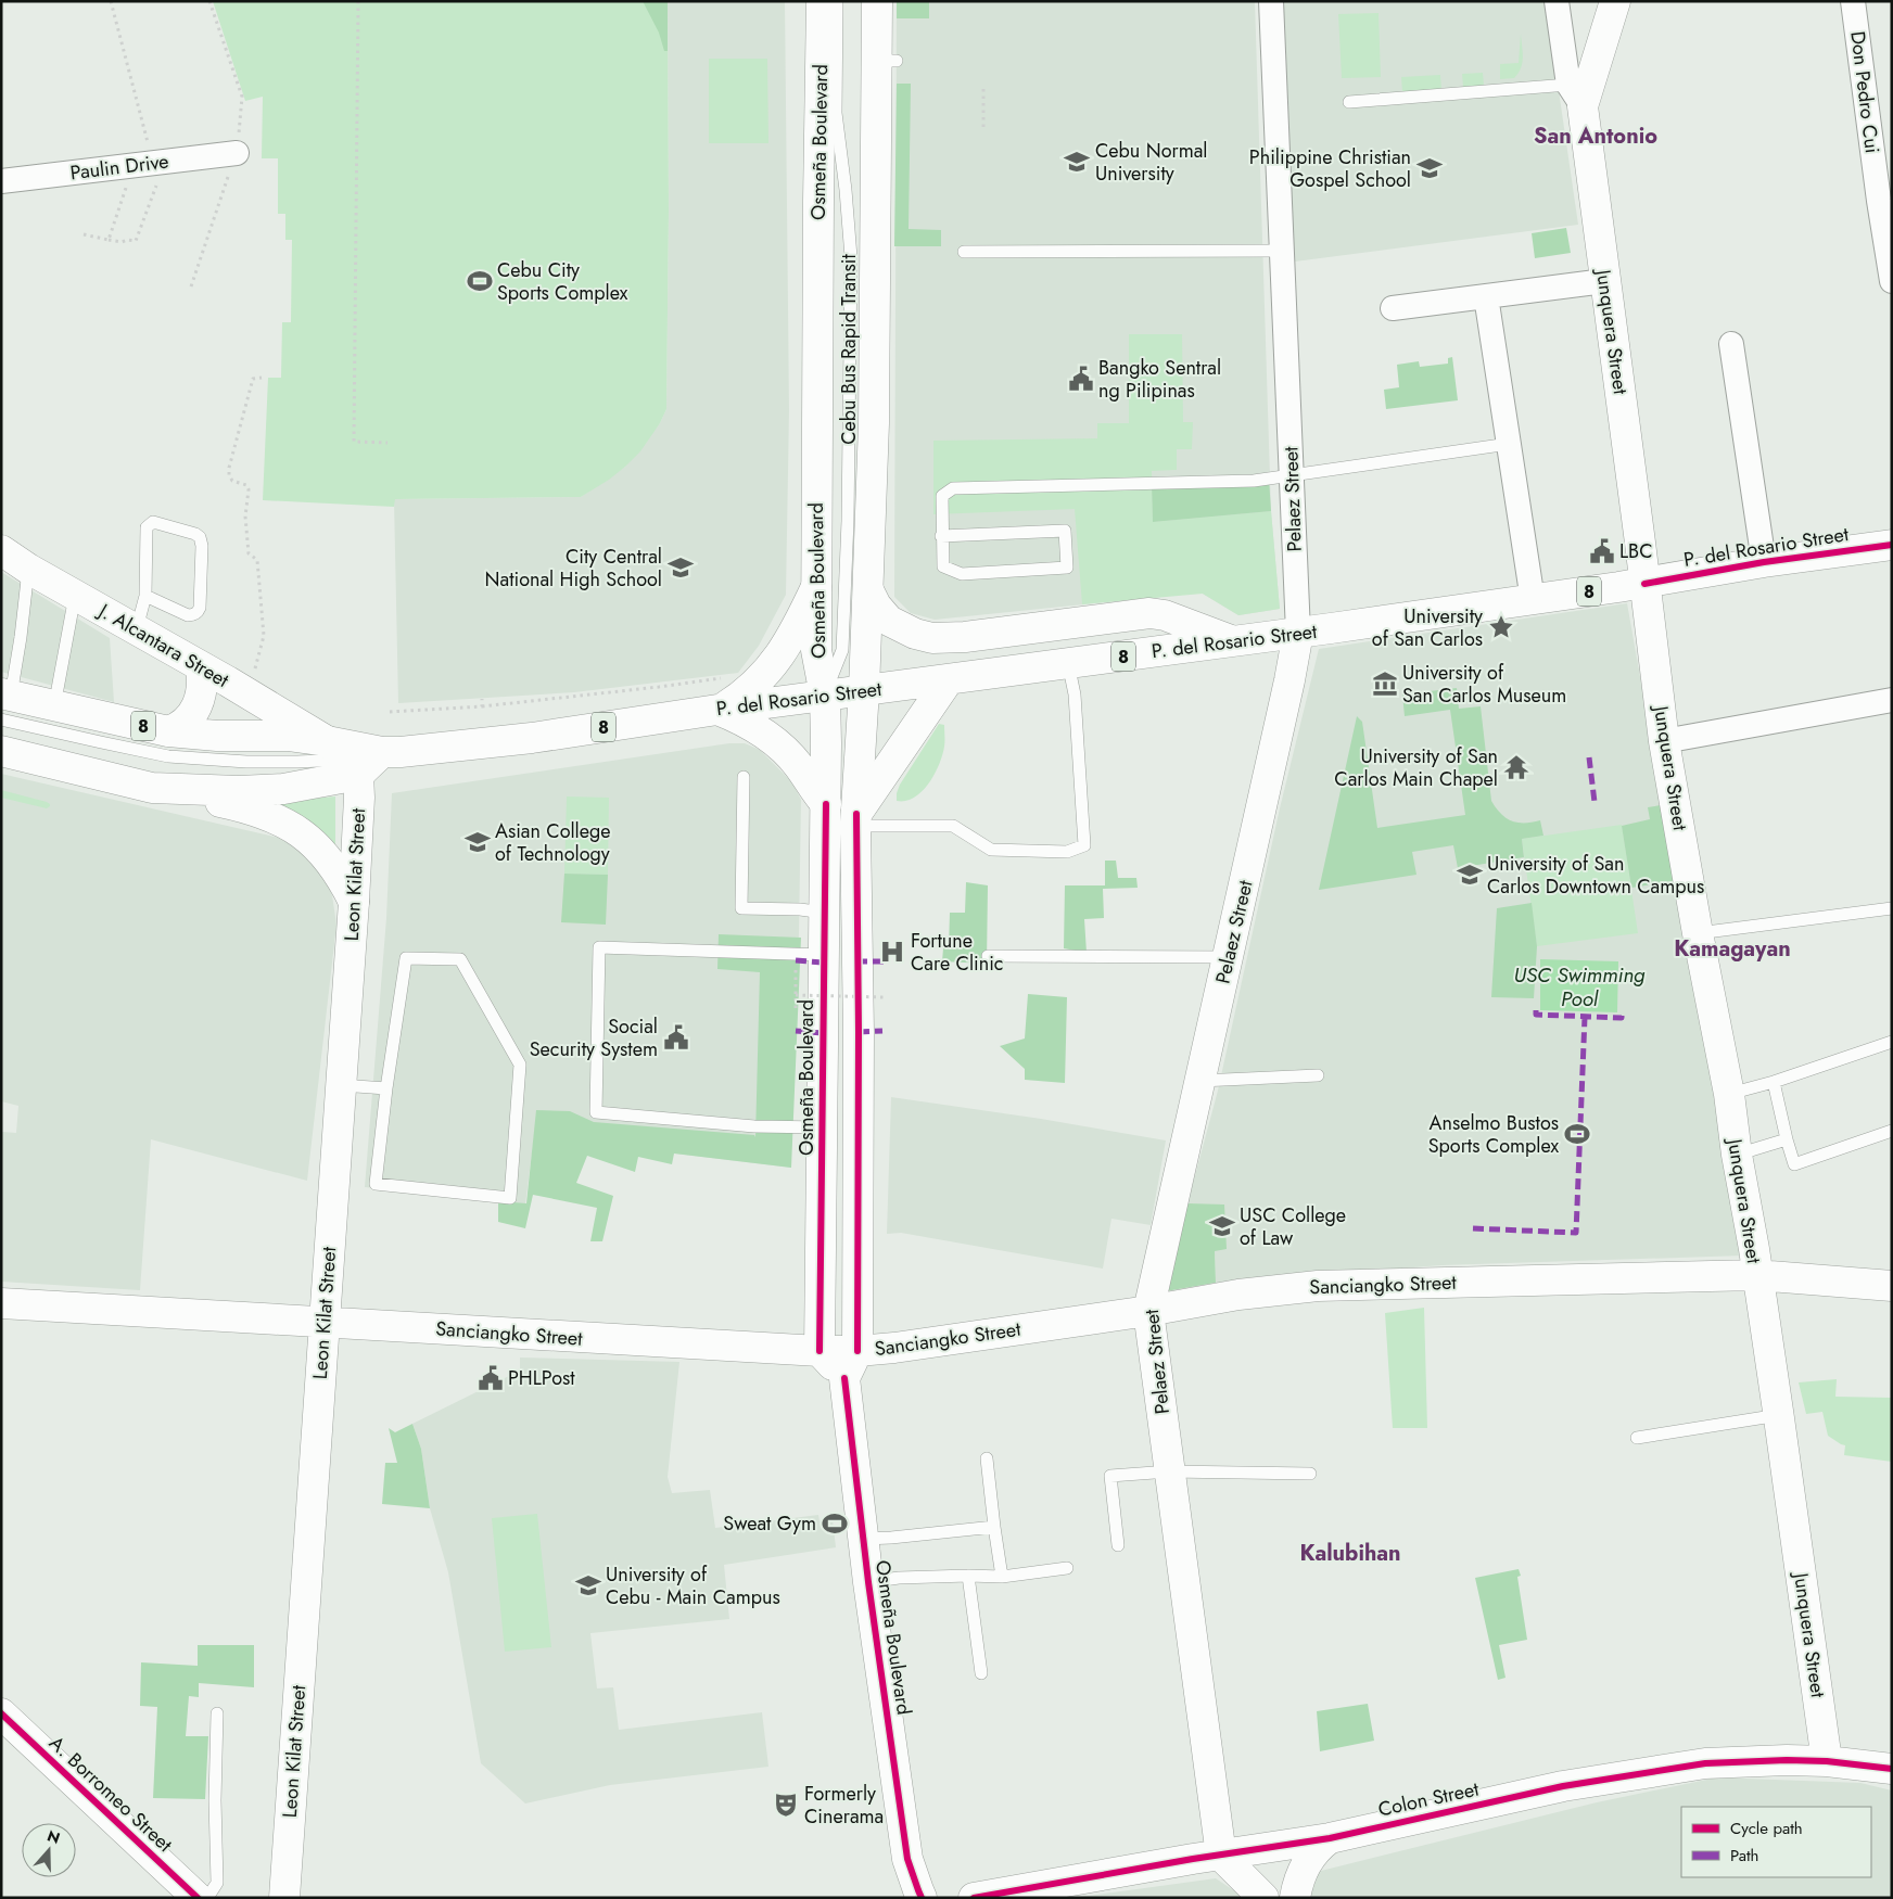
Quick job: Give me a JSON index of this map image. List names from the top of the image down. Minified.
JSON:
{"streets":{"main road":["Osmeña Boulevard","Junquera Street","Pelaez Street","P. del Rosario Street","8","J. Alcantara Street","Leon Kilat Street","Sanciangko Street","A. Borromeo Street","Colon Street"],"street":["Don Pedro Cui","Paulin Drive"],"lane":["Cebu Bus Rapid Transit"]},"crossings":[["Osmeña Boulevard","Cebu Bus Rapid Transit"],["Osmeña Boulevard","P. del Rosario Street"],["Osmeña Boulevard","Sanciangko Street"],["Junquera Street","P. del Rosario Street"],["Junquera Street","Sanciangko Street"],["Junquera Street","Colon Street"],["Cebu Bus Rapid Transit","P. del Rosario Street"],["Pelaez Street","P. del Rosario Street"],["Pelaez Street","Sanciangko Street"],["Pelaez Street","Colon Street"],["P. del Rosario Street","8"],["8","J. Alcantara Street"],["8","Leon Kilat Street"],["J. Alcantara Street","Leon Kilat Street"],["Leon Kilat Street","Sanciangko Street"]],"districts":["San Antonio","Kamagayan","Kalubihan"],"water":["USC Swimming Pool"],"places":{"school or university":["Cebu Normal University","Philippine Christian Gospel School","City Central National High School","Asian College of Technology","University of San Carlos Downtown Campus","USC College of Law","University of Cebu - Main Campus"],"sports":["Cebu City Sports Complex","Anselmo Bustos Sports Complex","Sweat Gym"],"public building":["Bangko Sentral ng Pilipinas","LBC","Social Security System","PHLPost"],"place":["University of San Carlos"],"museum":["University of San Carlos Museum"],"temple":["University of San Carlos Main Chapel"],"hospital":["Fortune Care Clinic"],"theatre":["Formerly Cinerama"]},"legend":["Cycle path","Path"],"north":"top"}
